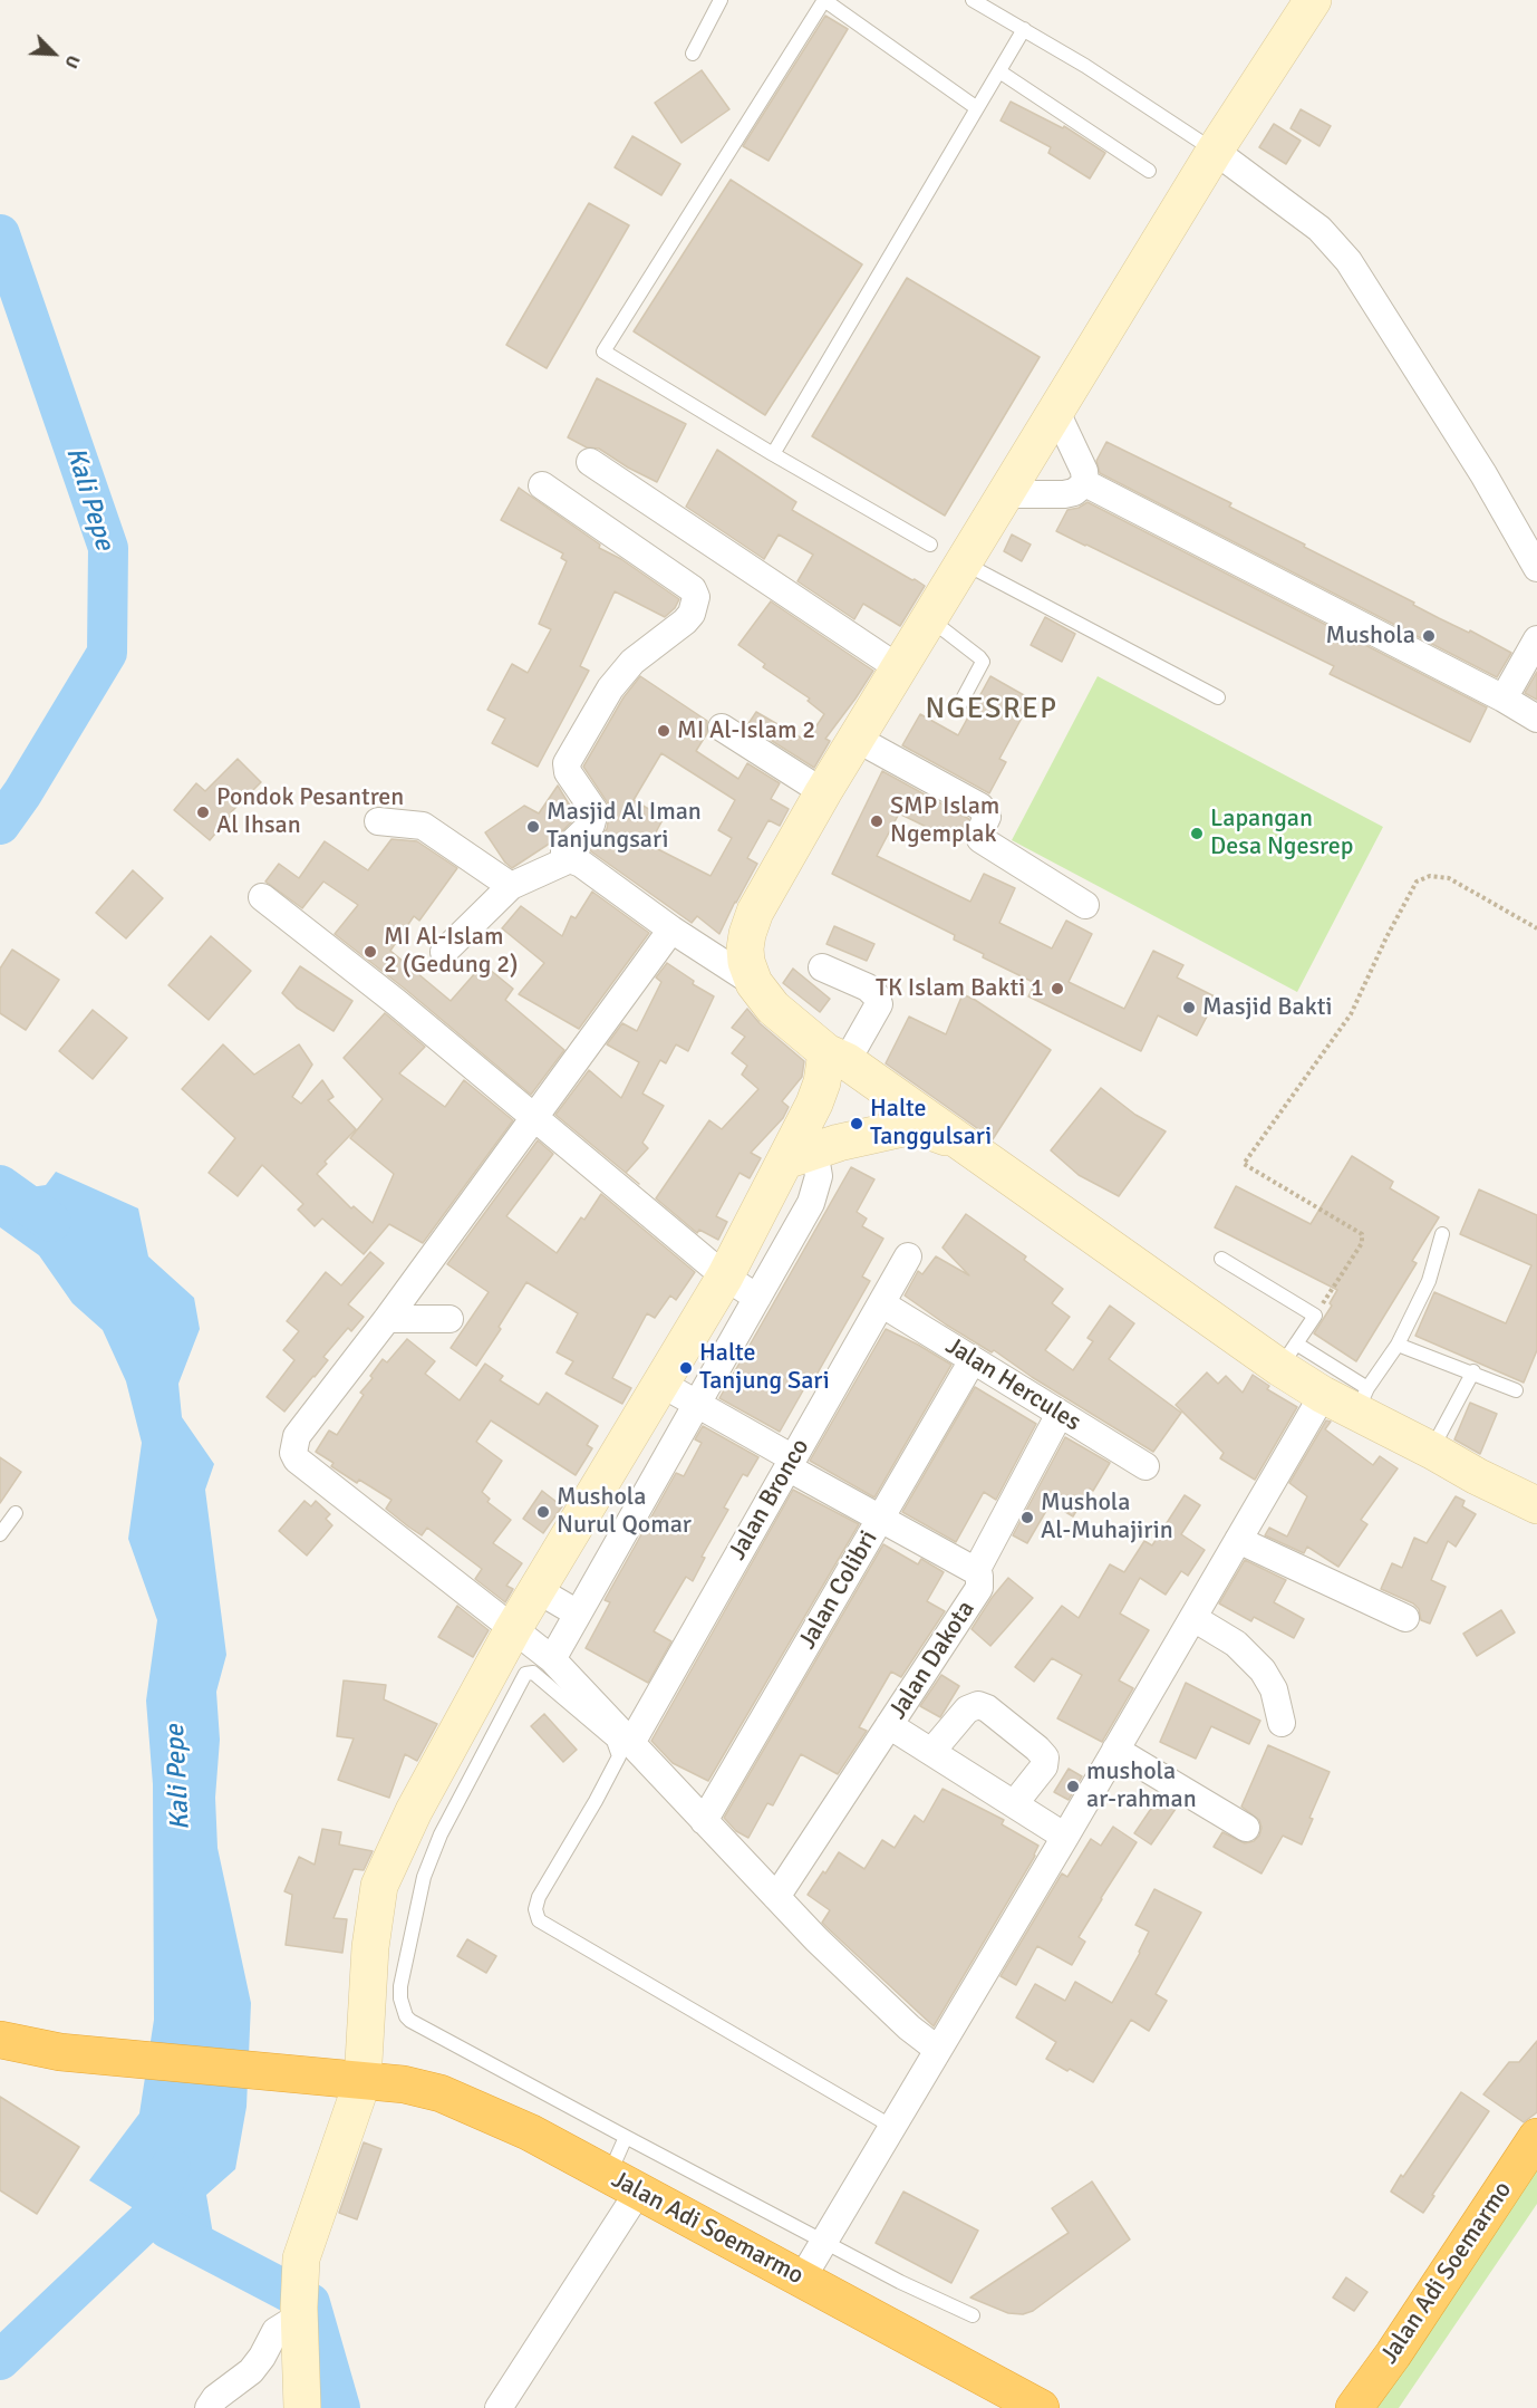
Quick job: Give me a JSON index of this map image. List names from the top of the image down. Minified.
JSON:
{"streets":{"highway":["Jalan Adi Soemarmo"],"street":["Jalan Hercules","Jalan Bronco","Jalan Colibri","Jalan Dakota"]},"crossings":[["Jalan Hercules","Jalan Bronco"],["Jalan Hercules","Jalan Colibri"],["Jalan Hercules","Jalan Dakota"]],"districts":["NGESREP"],"water":["Kali Pepe"],"places":["Mushola","MI Al-Islam 2","Pondok Pesantren Al Ihsan","SMP Islam Ngemplak","Masjid Al Iman Tanjungsari","Lapangan Desa Ngesrep","MI Al-Islam 2 (Gedung 2)","TK Islam Bakti 1","Masjid Bakti","Halte Tanggulsari","Halte Tanjung Sari","Mushola Nurul Qomar","Mushola Al-Muhajirin","mushola ar-rahman"],"north":"bottom right"}
